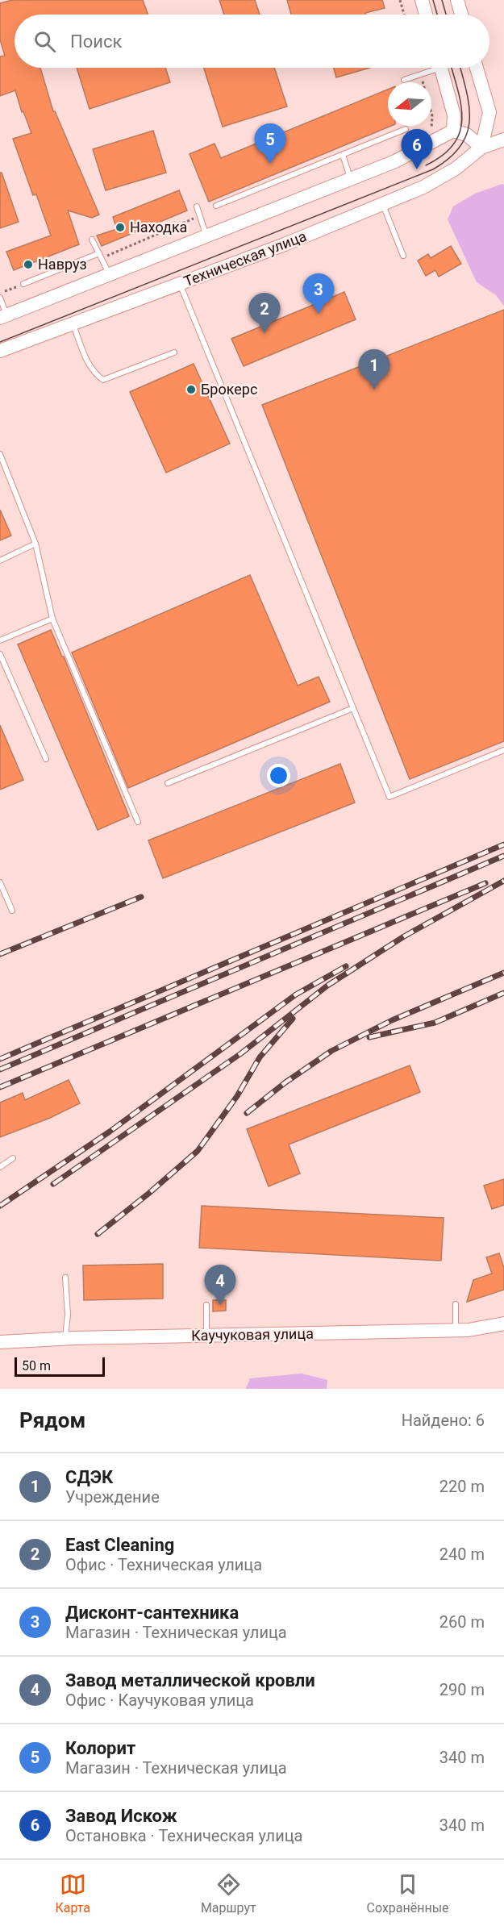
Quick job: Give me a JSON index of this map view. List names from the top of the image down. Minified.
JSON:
{"streets":{"main road":["Техническая улица","Каучуковая улица"]},"places":["Находка","Навруз","Брокерс"],"scale_bar":"50 m","north":"left","page":{"search":"Поиск","pins":["5","6","3","2","1","4"],"scale":"50 m","heading":["Рядом","Найдено: 6"],"list":[{"mark":"1","name":"СДЭК","note":"Учреждение","value":"220 m"},{"mark":"2","name":"East Cleaning","note":"Офис · Техническая улица","value":"240 m"},{"mark":"3","name":"Дисконт-сантехника","note":"Магазин · Техническая улица","value":"260 m"},{"mark":"4","name":"Завод металлической кровли","note":"Офис · Каучуковая улица","value":"290 m"},{"mark":"5","name":"Колорит","note":"Магазин · Техническая улица","value":"340 m"},{"mark":"6","name":"Завод Искож","note":"Остановка · Техническая улица","value":"340 m"}],"nav":["Карта","Маршрут","Сохранённые"]}}
